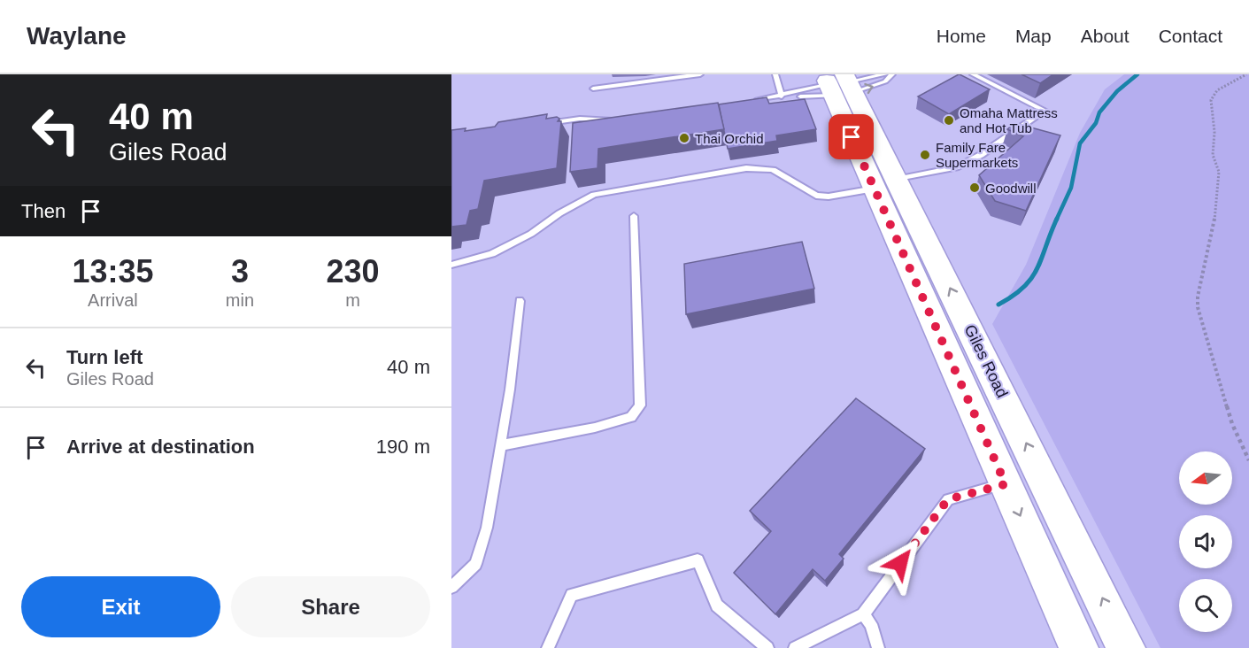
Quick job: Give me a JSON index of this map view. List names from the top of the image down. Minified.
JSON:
{"streets":{"main road":["Giles Road"]},"places":["Omaha Mattress and Hot Tub","Thai Orchid","Family Fare Supermarkets","Goodwill"],"north":"left","page":{"header":"Waylane","nav":["Home","Map","About","Contact"],"turn":["40 m","Giles Road"],"then":"Then","eta":["13:35","Arrival","3","min","230","m"],"list":[{"name":"Turn left","note":"Giles Road","value":"40 m"},{"name":"Arrive at destination","value":"190 m"}],"buttons":["Exit","Share"]}}
